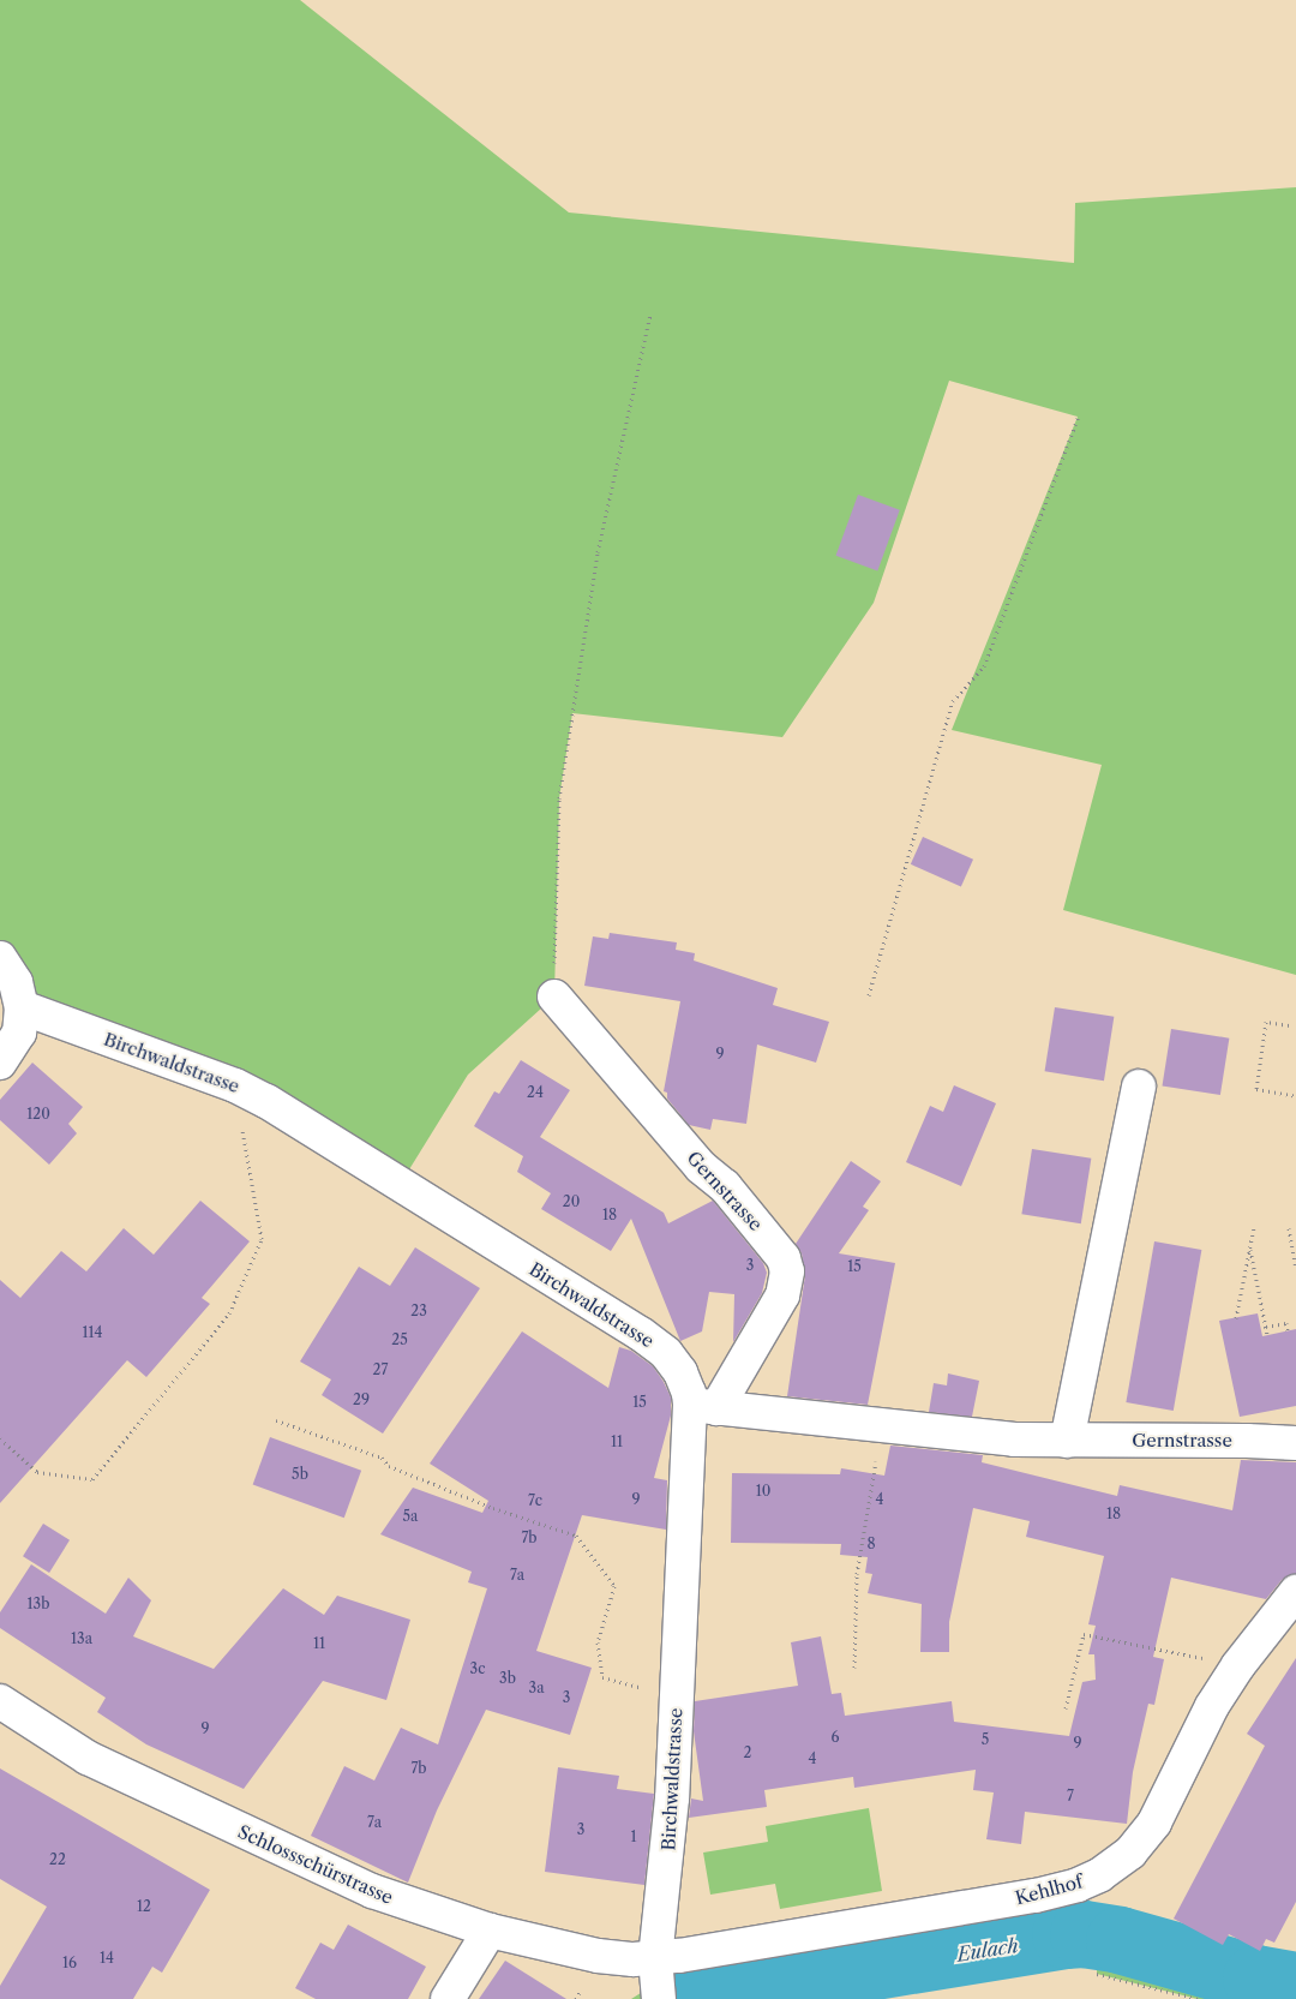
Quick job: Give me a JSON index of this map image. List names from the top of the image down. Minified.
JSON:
{"streets":{"street":["Birchwaldstrasse","Gernstrasse","Schlossschürstrasse","Kehlhof"]},"crossings":[["Birchwaldstrasse","Gernstrasse"],["Birchwaldstrasse","Schlossschürstrasse"],["Birchwaldstrasse","Kehlhof"],["Schlossschürstrasse","Kehlhof"]],"water":["Eulach"],"house_numbers":["9","24","120","20","18","3","15","23","114","25","27","29","15","11","5b","10","9","4","7c","18","5a","7b","8","7a","13b","13a","11","3c","3b","3a","3","9","6","5","9","2","4","7b","7","7a","3","1","22","12","14","16"]}
